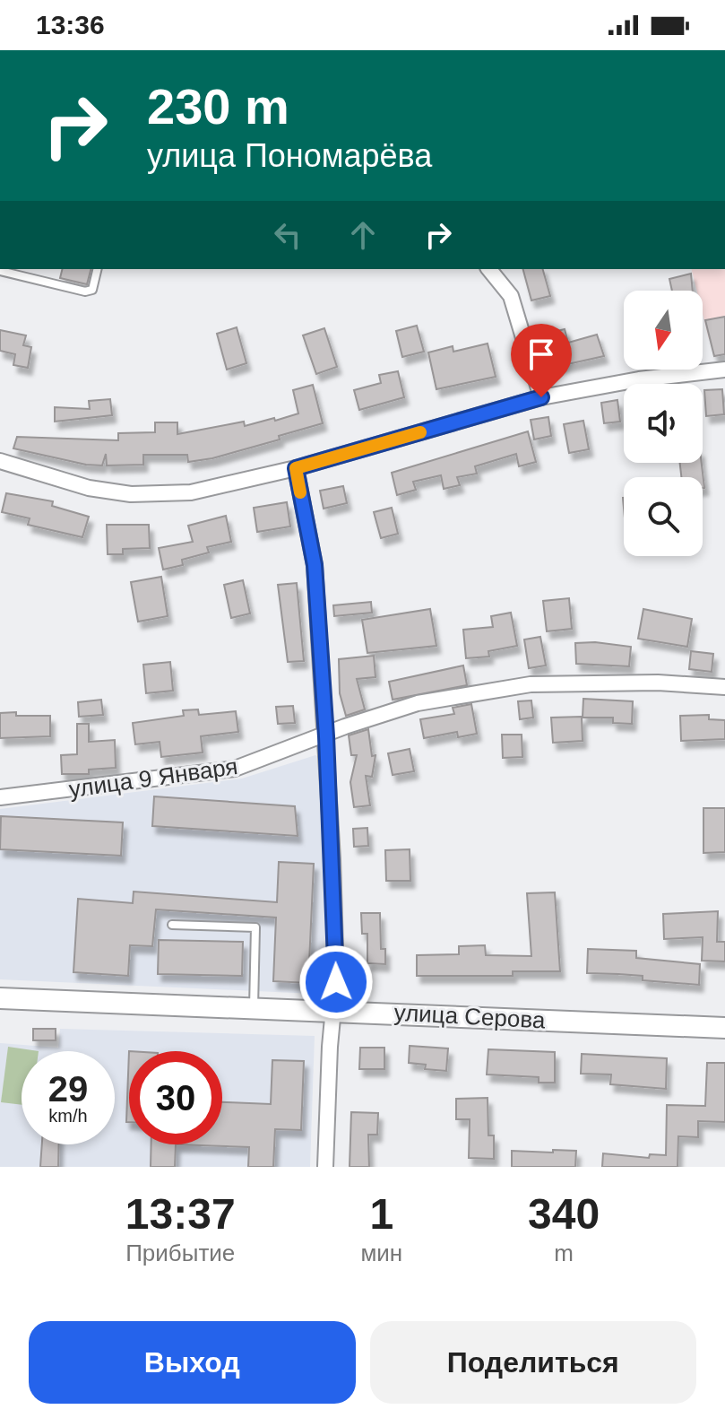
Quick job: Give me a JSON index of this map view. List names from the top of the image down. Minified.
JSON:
{"streets":{"main road":["улица Серова"],"street":["улица 9 Января"]},"north":"bottom","page":{"status":"13:36","turn":["230 m","улица Пономарёва"],"speed":"29 km/h","limit":"30","eta":["13:37","Прибытие","1","мин","340","m"],"buttons":["Выход","Поделиться"]}}
